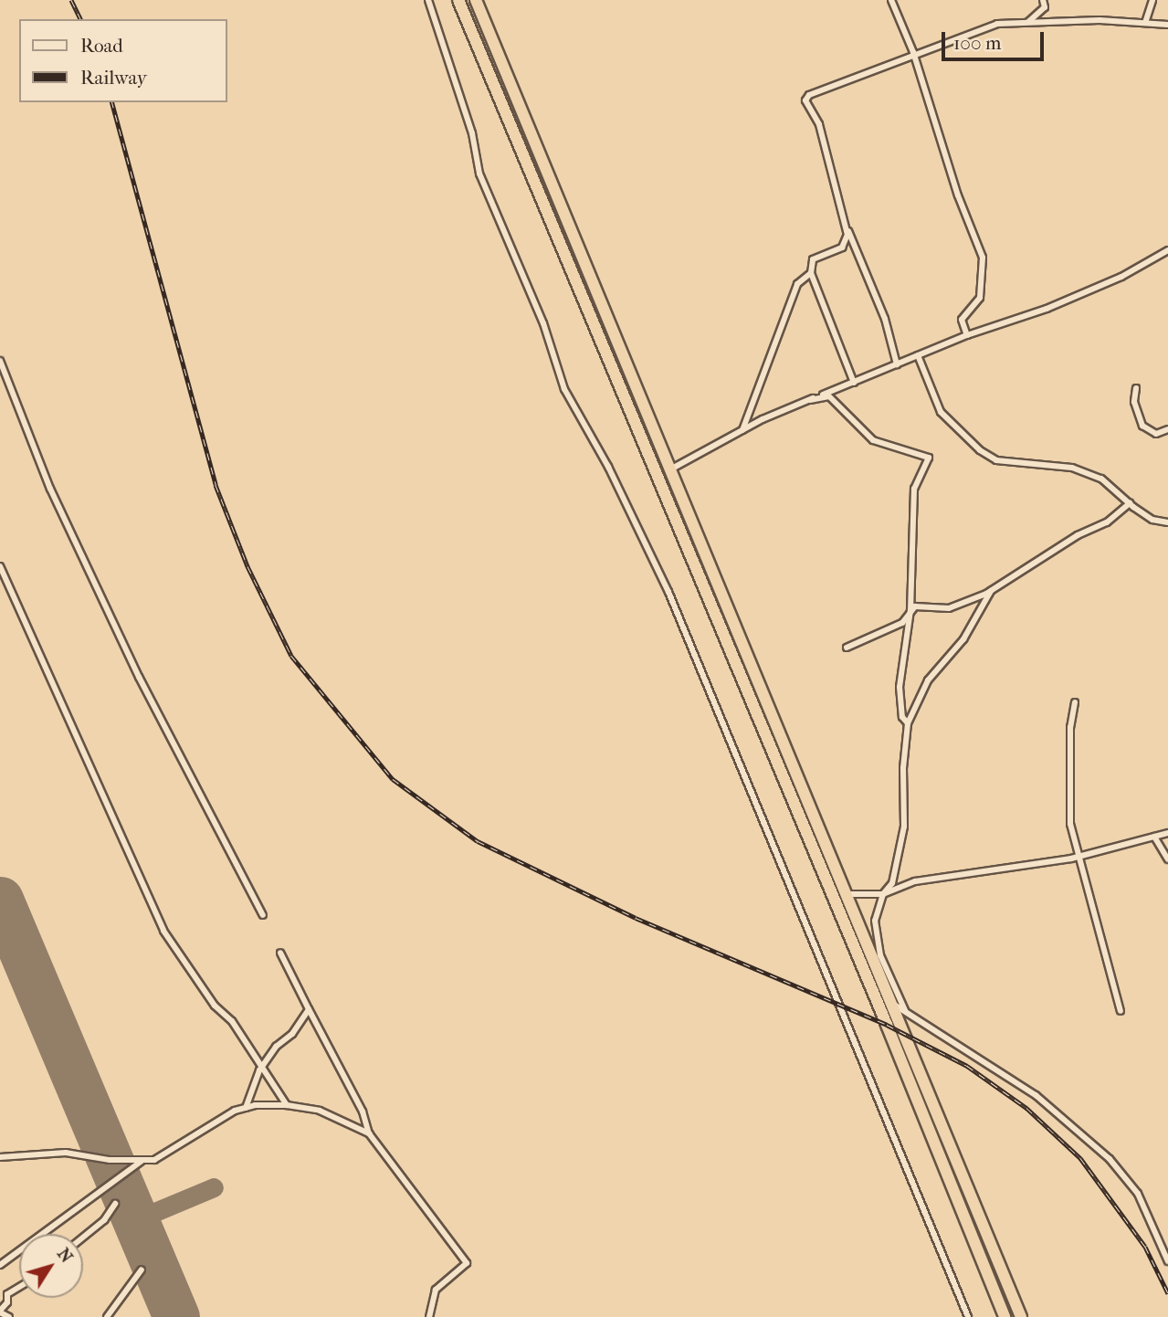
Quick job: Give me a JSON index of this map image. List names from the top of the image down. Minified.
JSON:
{"legend":["Road","Railway"],"scale_bar":"100 m","north":"top right"}
